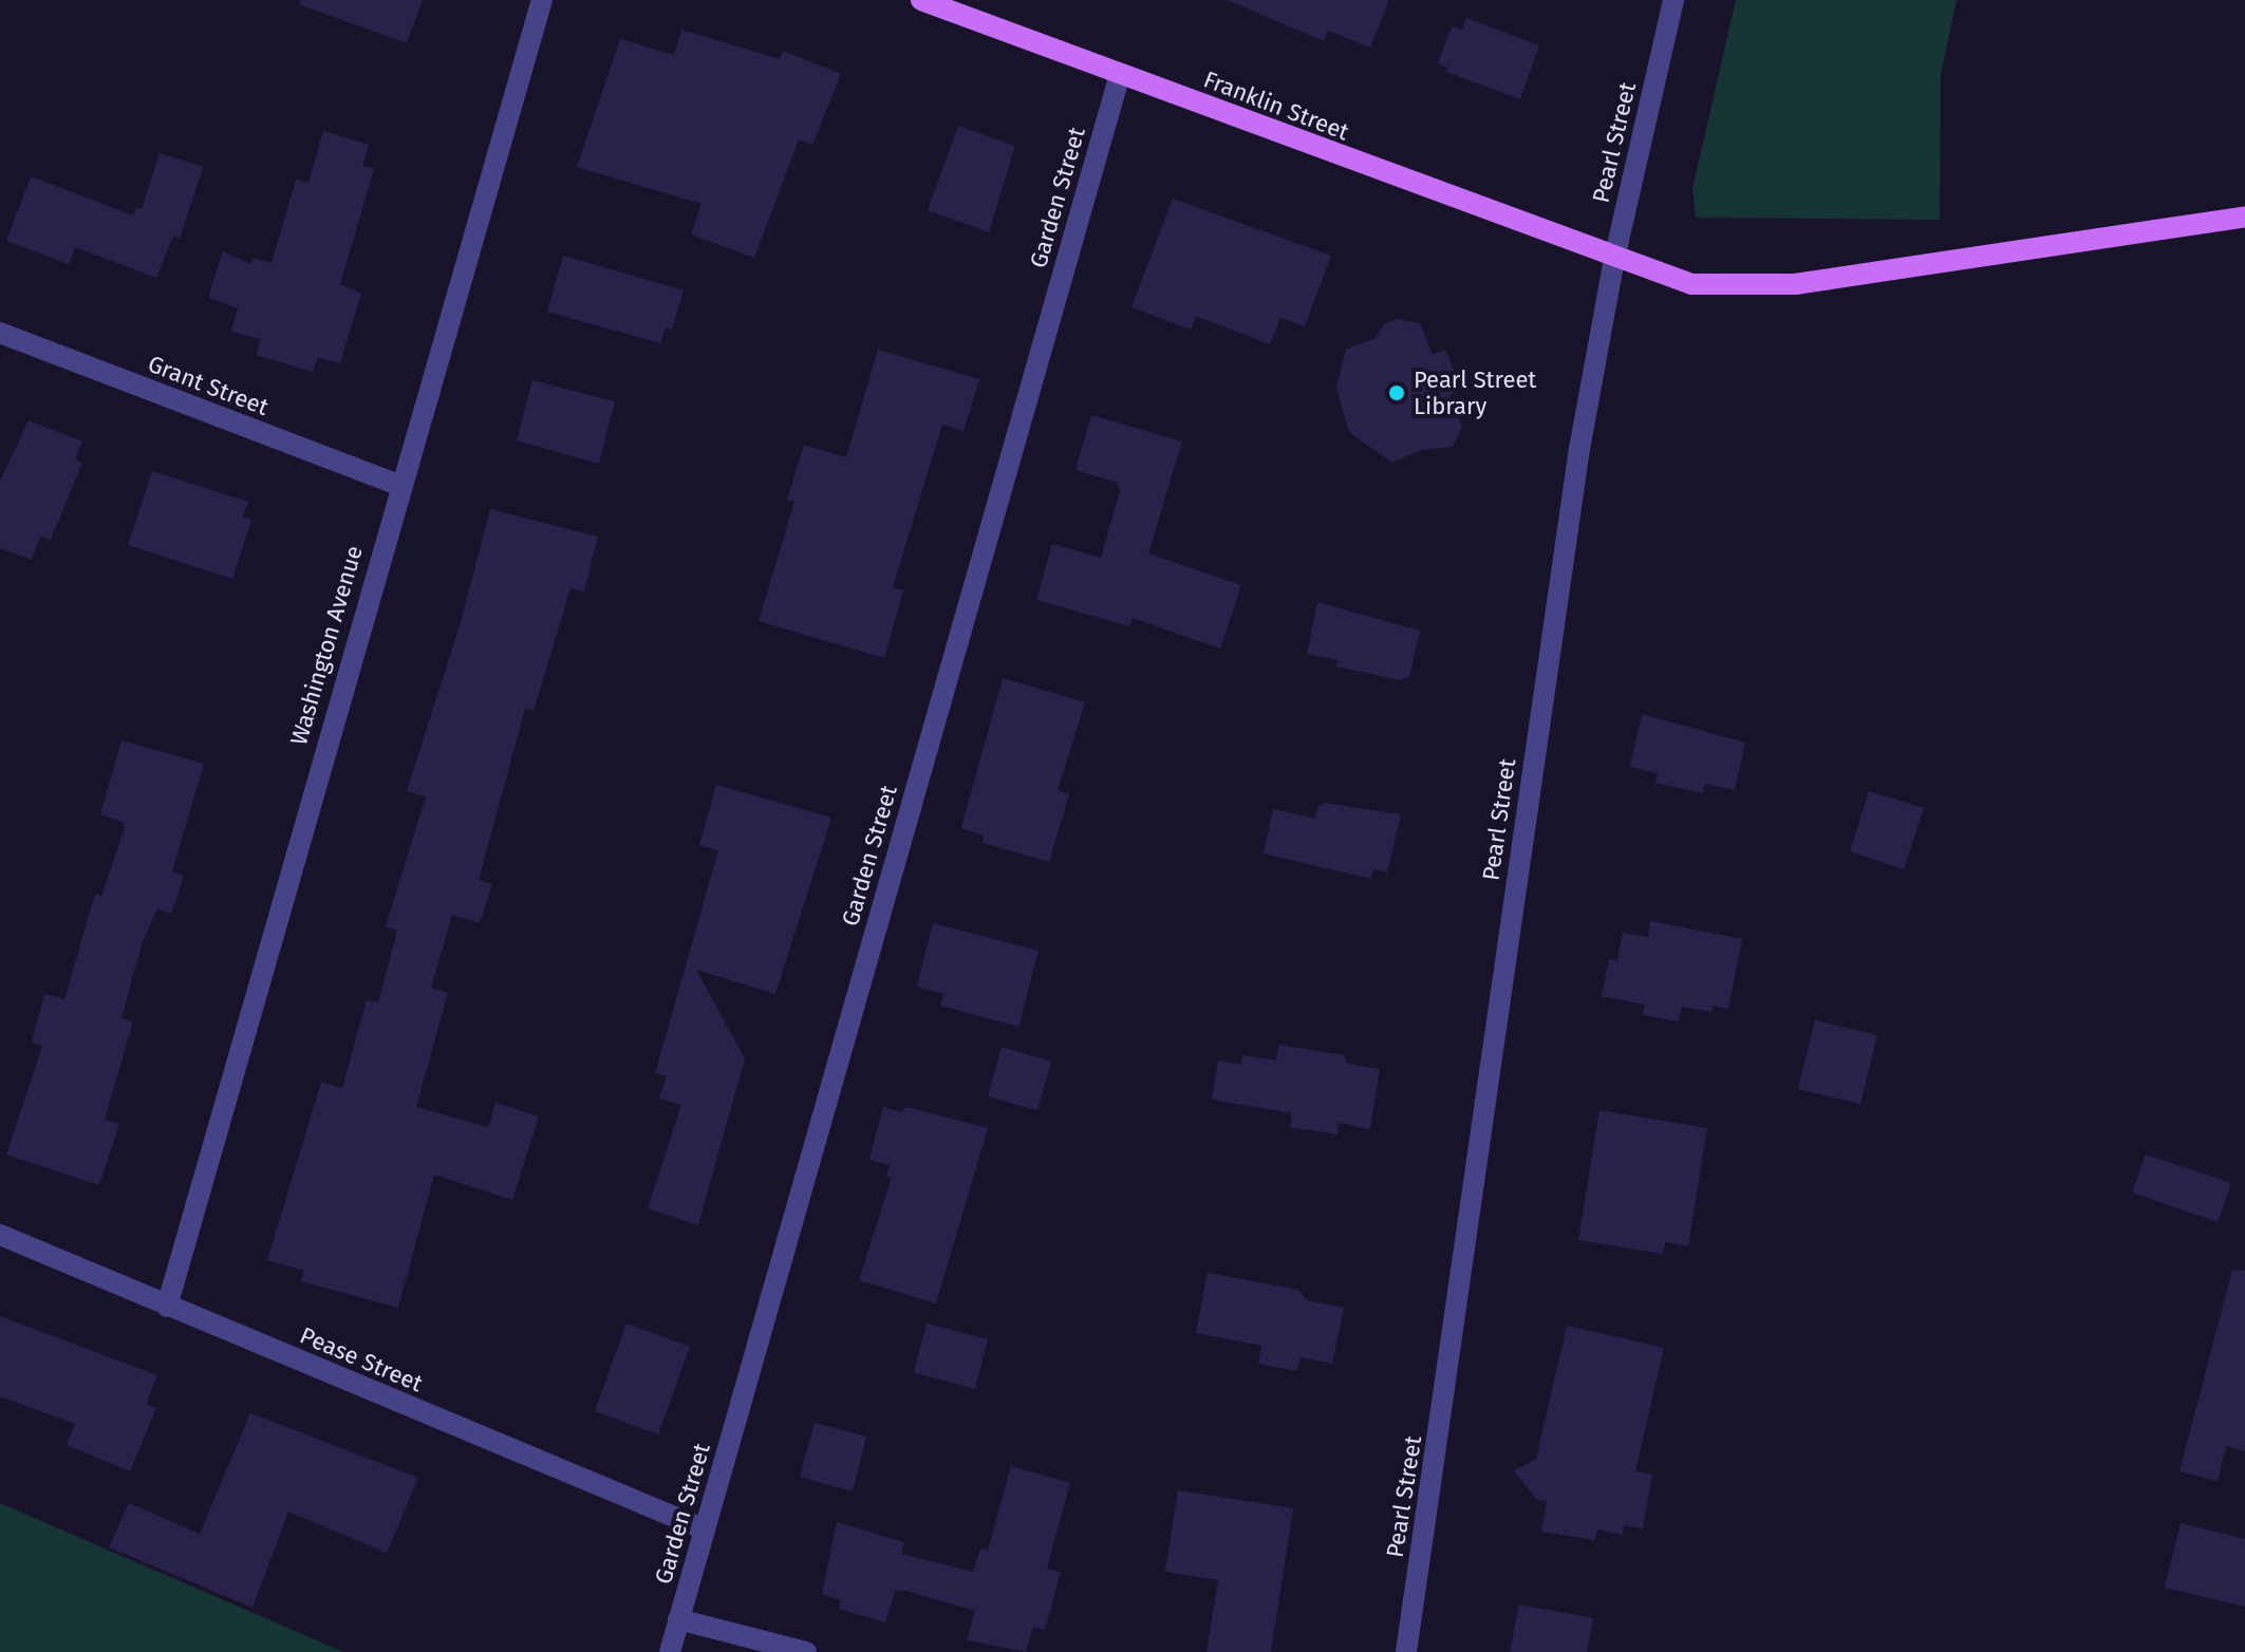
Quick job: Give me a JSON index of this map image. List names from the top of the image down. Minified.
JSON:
{"streets":{"main road":["Franklin Street"],"street":["Pearl Street","Garden Street","Grant Street","Washington Avenue","Pease Street"]},"crossings":[["Franklin Street","Pearl Street"],["Franklin Street","Garden Street"],["Garden Street","Pease Street"],["Grant Street","Washington Avenue"],["Washington Avenue","Pease Street"]],"places":["Pearl Street Library"]}
